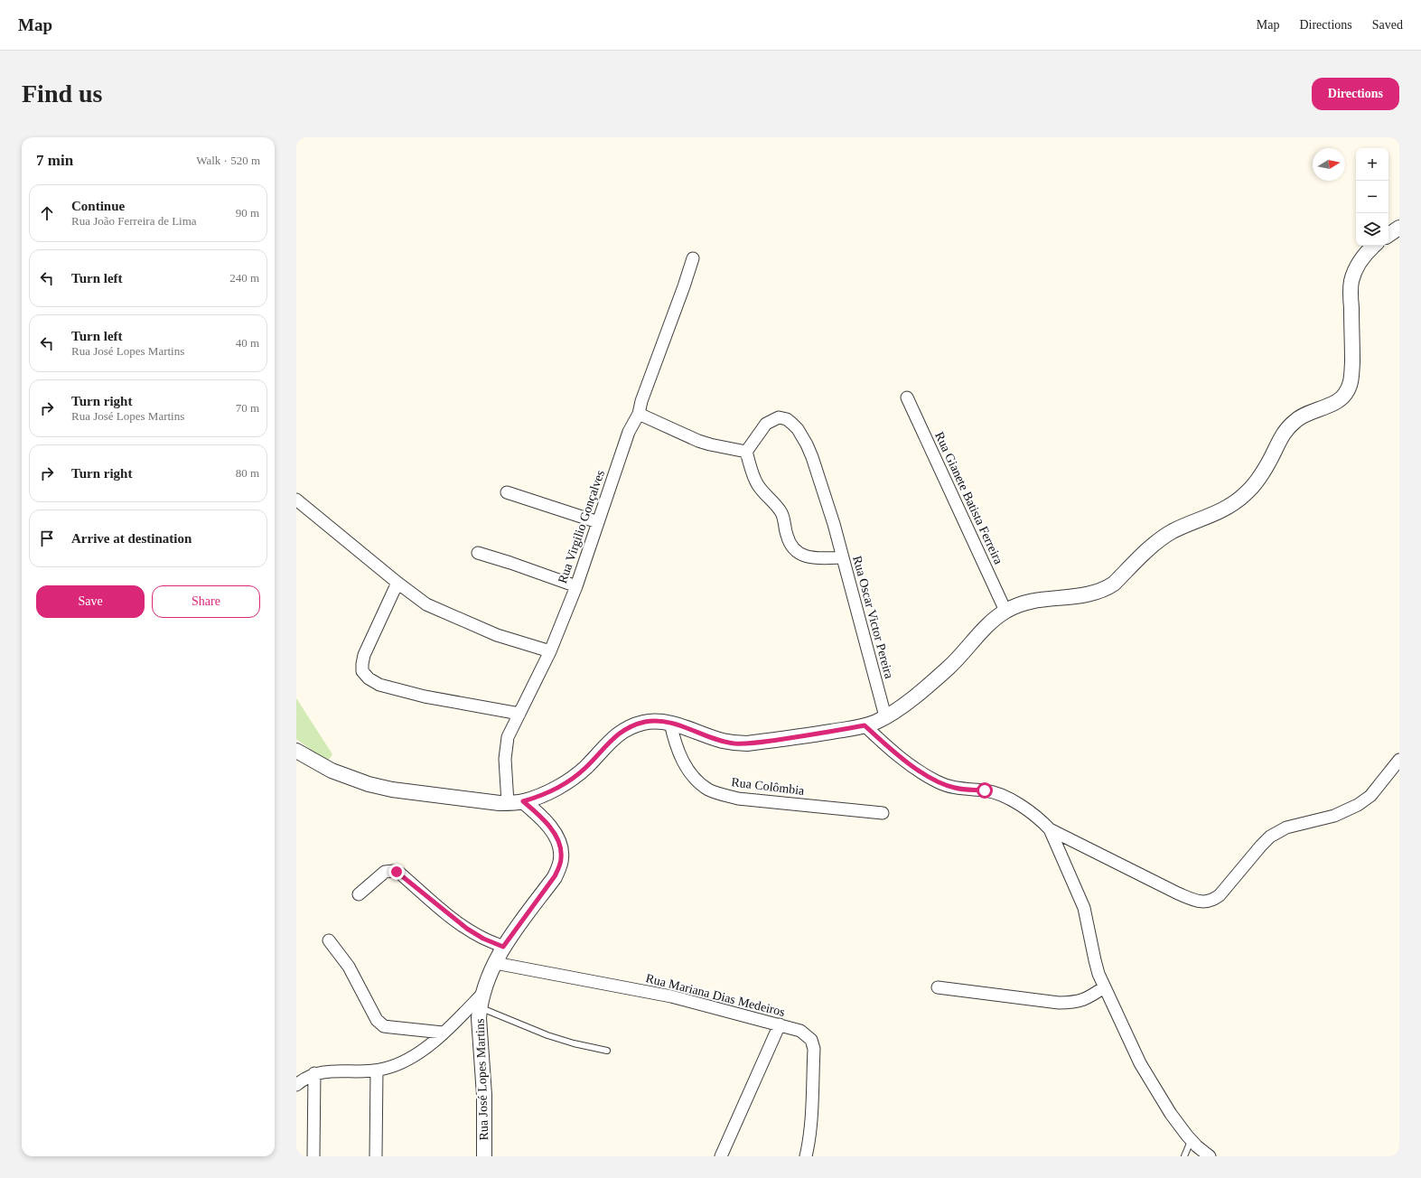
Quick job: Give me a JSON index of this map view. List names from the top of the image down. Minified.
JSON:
{"streets":{"street":["Rua Gianete Batista Ferreira","Rua Virgilio Gonçalves","Rua Oscar Victor Pereira","Rua Colômbia","Rua Mariana Dias Medeiros","Rua José Lopes Martins"]},"crossings":[["Rua Mariana Dias Medeiros","Rua José Lopes Martins"]],"north":"right","page":{"header":"Map","nav":["Map","Directions","Saved"],"buttons":["Directions",["Save","Share"]],"title":"Find us","heading":["7 min","Walk · 520 m"],"map_buttons":["+","−"],"list":[["Continue","Rua João Ferreira de Lima","90 m"],["Turn left","240 m"],["Turn left","Rua José Lopes Martins","40 m"],["Turn right","Rua José Lopes Martins","70 m"],["Turn right","80 m"],"Arrive at destination"]}}
